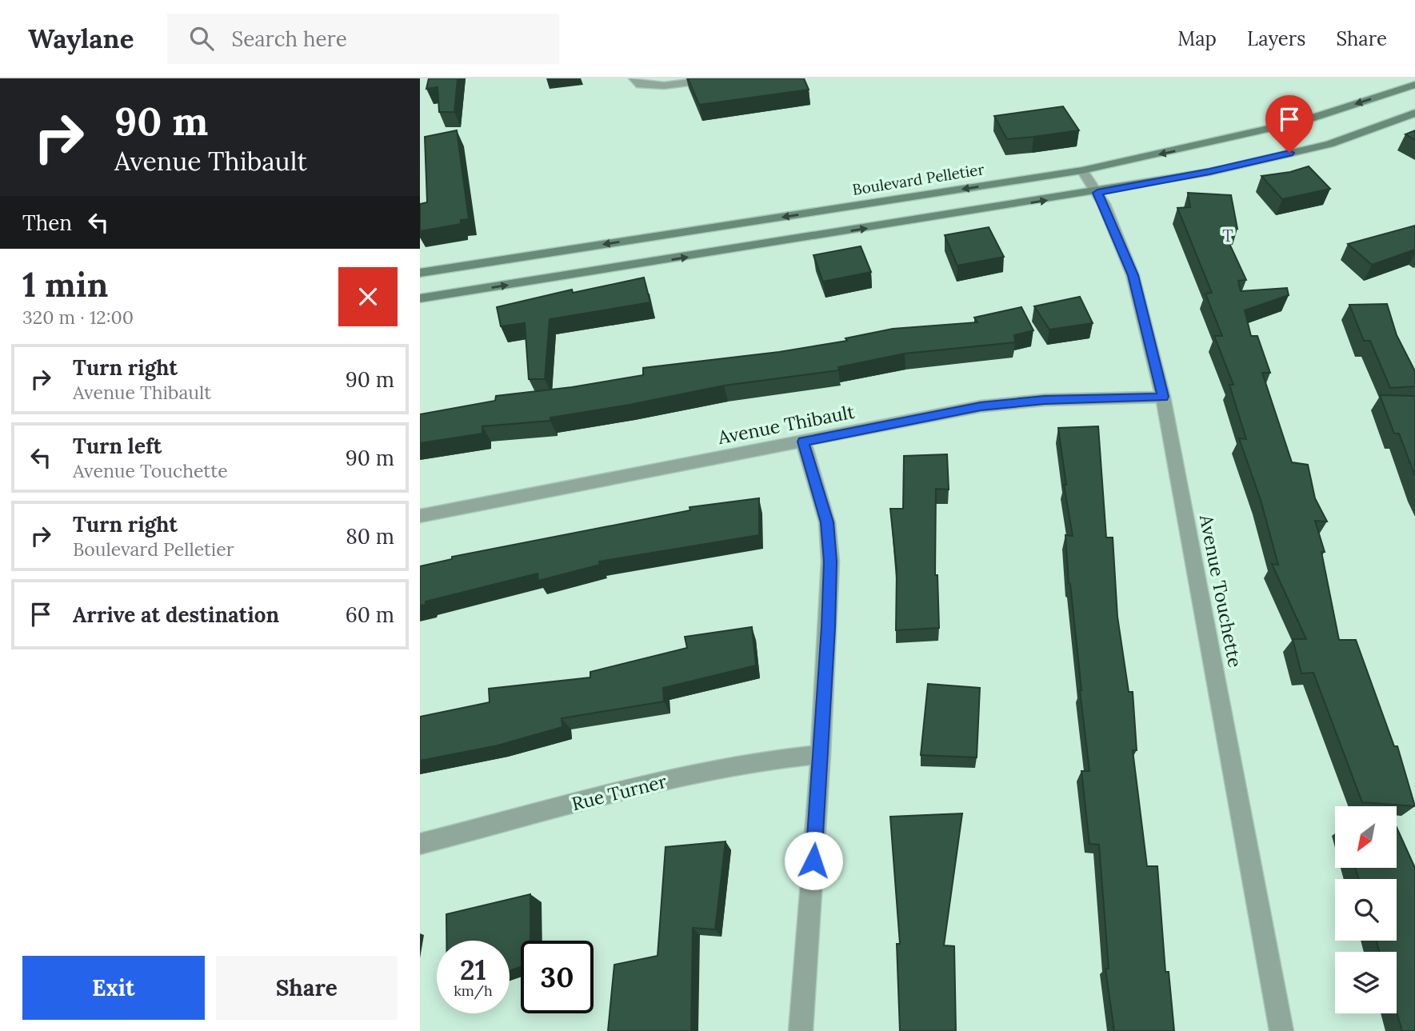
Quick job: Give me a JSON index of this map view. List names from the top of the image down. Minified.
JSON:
{"streets":{"street":["Boulevard Pelletier","Avenue Thibault","Avenue Touchette","Rue Turner"]},"crossings":[["Boulevard Pelletier","Avenue Touchette"],["Avenue Thibault","Avenue Touchette"]],"districts":["T"],"north":"bottom left","page":{"header":"Waylane","search":"Search here","nav":["Map","Layers","Share"],"turn":["90 m","Avenue Thibault"],"then":"Then","heading":["1 min","320 m · 12:00"],"list":[{"name":"Turn right","note":"Avenue Thibault","value":"90 m"},{"name":"Turn left","note":"Avenue Touchette","value":"90 m"},{"name":"Turn right","note":"Boulevard Pelletier","value":"80 m"},{"name":"Arrive at destination","value":"60 m"}],"speed":"21 km/h","limit":"30","buttons":["Exit","Share"]}}
